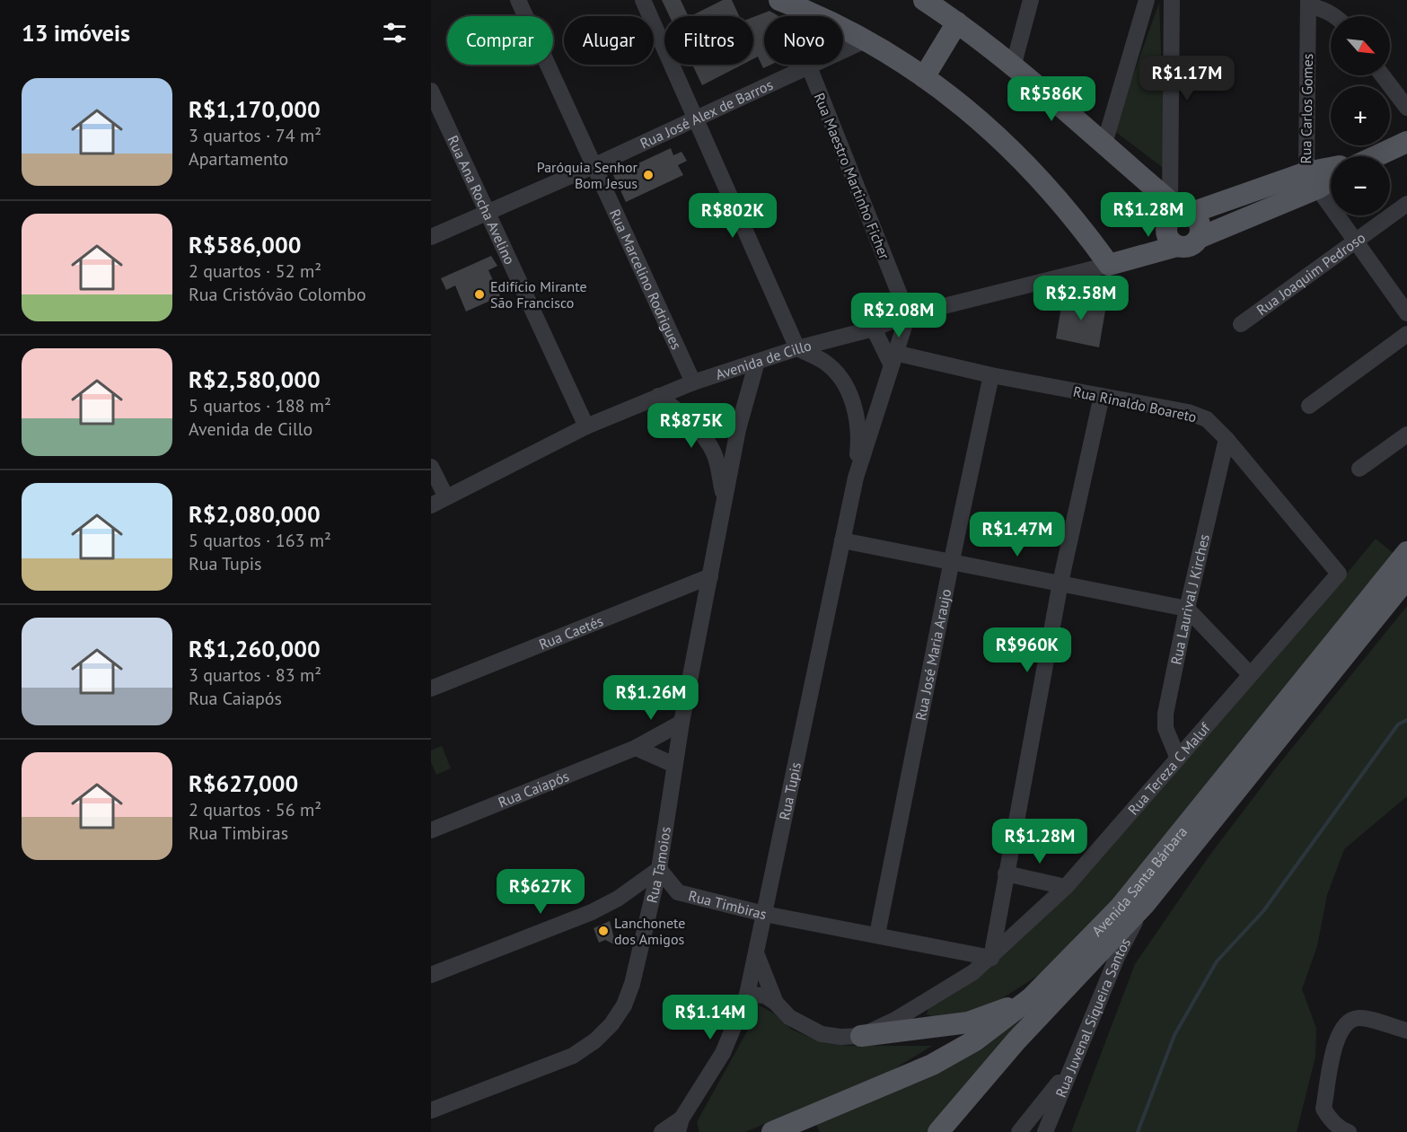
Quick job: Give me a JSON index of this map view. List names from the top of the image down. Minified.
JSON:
{"streets":{"main road":["Avenida de Cillo","Avenida Santa Bárbara"],"street":["Rua Carlos Gomes","Rua José Alex de Barros","Rua Maestro Martinho Ficher","Rua Ana Rocha Avelino","Rua Joaquim Pedroso","Rua Marcelino Rodrigues","Rua Rinaldo Boareto","Rua Laurival J Kirches","Rua Caetés","Rua José Maria Araujo","Rua Tereza C Maluf","Rua Caiapós","Rua Tupis","Rua Tamoios","Rua Timbiras","Rua Juvenal Siqueira Santos"]},"crossings":[["Rua José Alex de Barros","Rua Maestro Martinho Ficher"],["Rua José Alex de Barros","Rua Ana Rocha Avelino"],["Rua José Alex de Barros","Rua Marcelino Rodrigues"],["Rua Maestro Martinho Ficher","Avenida de Cillo"],["Rua Maestro Martinho Ficher","Rua Tupis"],["Rua Ana Rocha Avelino","Avenida de Cillo"],["Rua Marcelino Rodrigues","Avenida de Cillo"],["Avenida de Cillo","Rua Tupis"],["Avenida de Cillo","Rua Tamoios"],["Rua Rinaldo Boareto","Rua Laurival J Kirches"],["Rua Rinaldo Boareto","Rua José Maria Araujo"],["Rua Rinaldo Boareto","Rua Tereza C Maluf"],["Rua Rinaldo Boareto","Rua Tupis"],["Rua Laurival J Kirches","Rua Tereza C Maluf"],["Rua Caetés","Rua Tamoios"],["Rua José Maria Araujo","Rua Timbiras"],["Rua Tereza C Maluf","Rua Timbiras"],["Rua Caiapós","Rua Tamoios"],["Rua Tupis","Rua Timbiras"],["Rua Tamoios","Rua Timbiras"],["Avenida Santa Bárbara","Rua Juvenal Siqueira Santos"]],"places":["Paróquia Senhor Bom Jesus","Edifício Mirante São Francisco","Lanchonete dos Amigos"],"north":"bottom right","page":{"heading":"13 imóveis","map_buttons":["+","−"],"chip":["Comprar","Alugar","Filtros","Novo"],"price":["R$1.17M","R$586K","R$1.28M","R$802K","R$2.58M","R$2.08M","R$875K","R$1.47M","R$960K","R$1.26M","R$1.28M","R$627K","R$1.14M"],"list":[{"name":"R$1,170,000","note":"3 quartos · 74 m² · Apartamento"},{"name":"R$586,000","note":"2 quartos · 52 m² · Rua Cristóvão Colombo"},{"name":"R$2,580,000","note":"5 quartos · 188 m² · Avenida de Cillo"},{"name":"R$2,080,000","note":"5 quartos · 163 m² · Rua Tupis"},{"name":"R$1,260,000","note":"3 quartos · 83 m² · Rua Caiapós"},{"name":"R$627,000","note":"2 quartos · 56 m² · Rua Timbiras"}]}}
